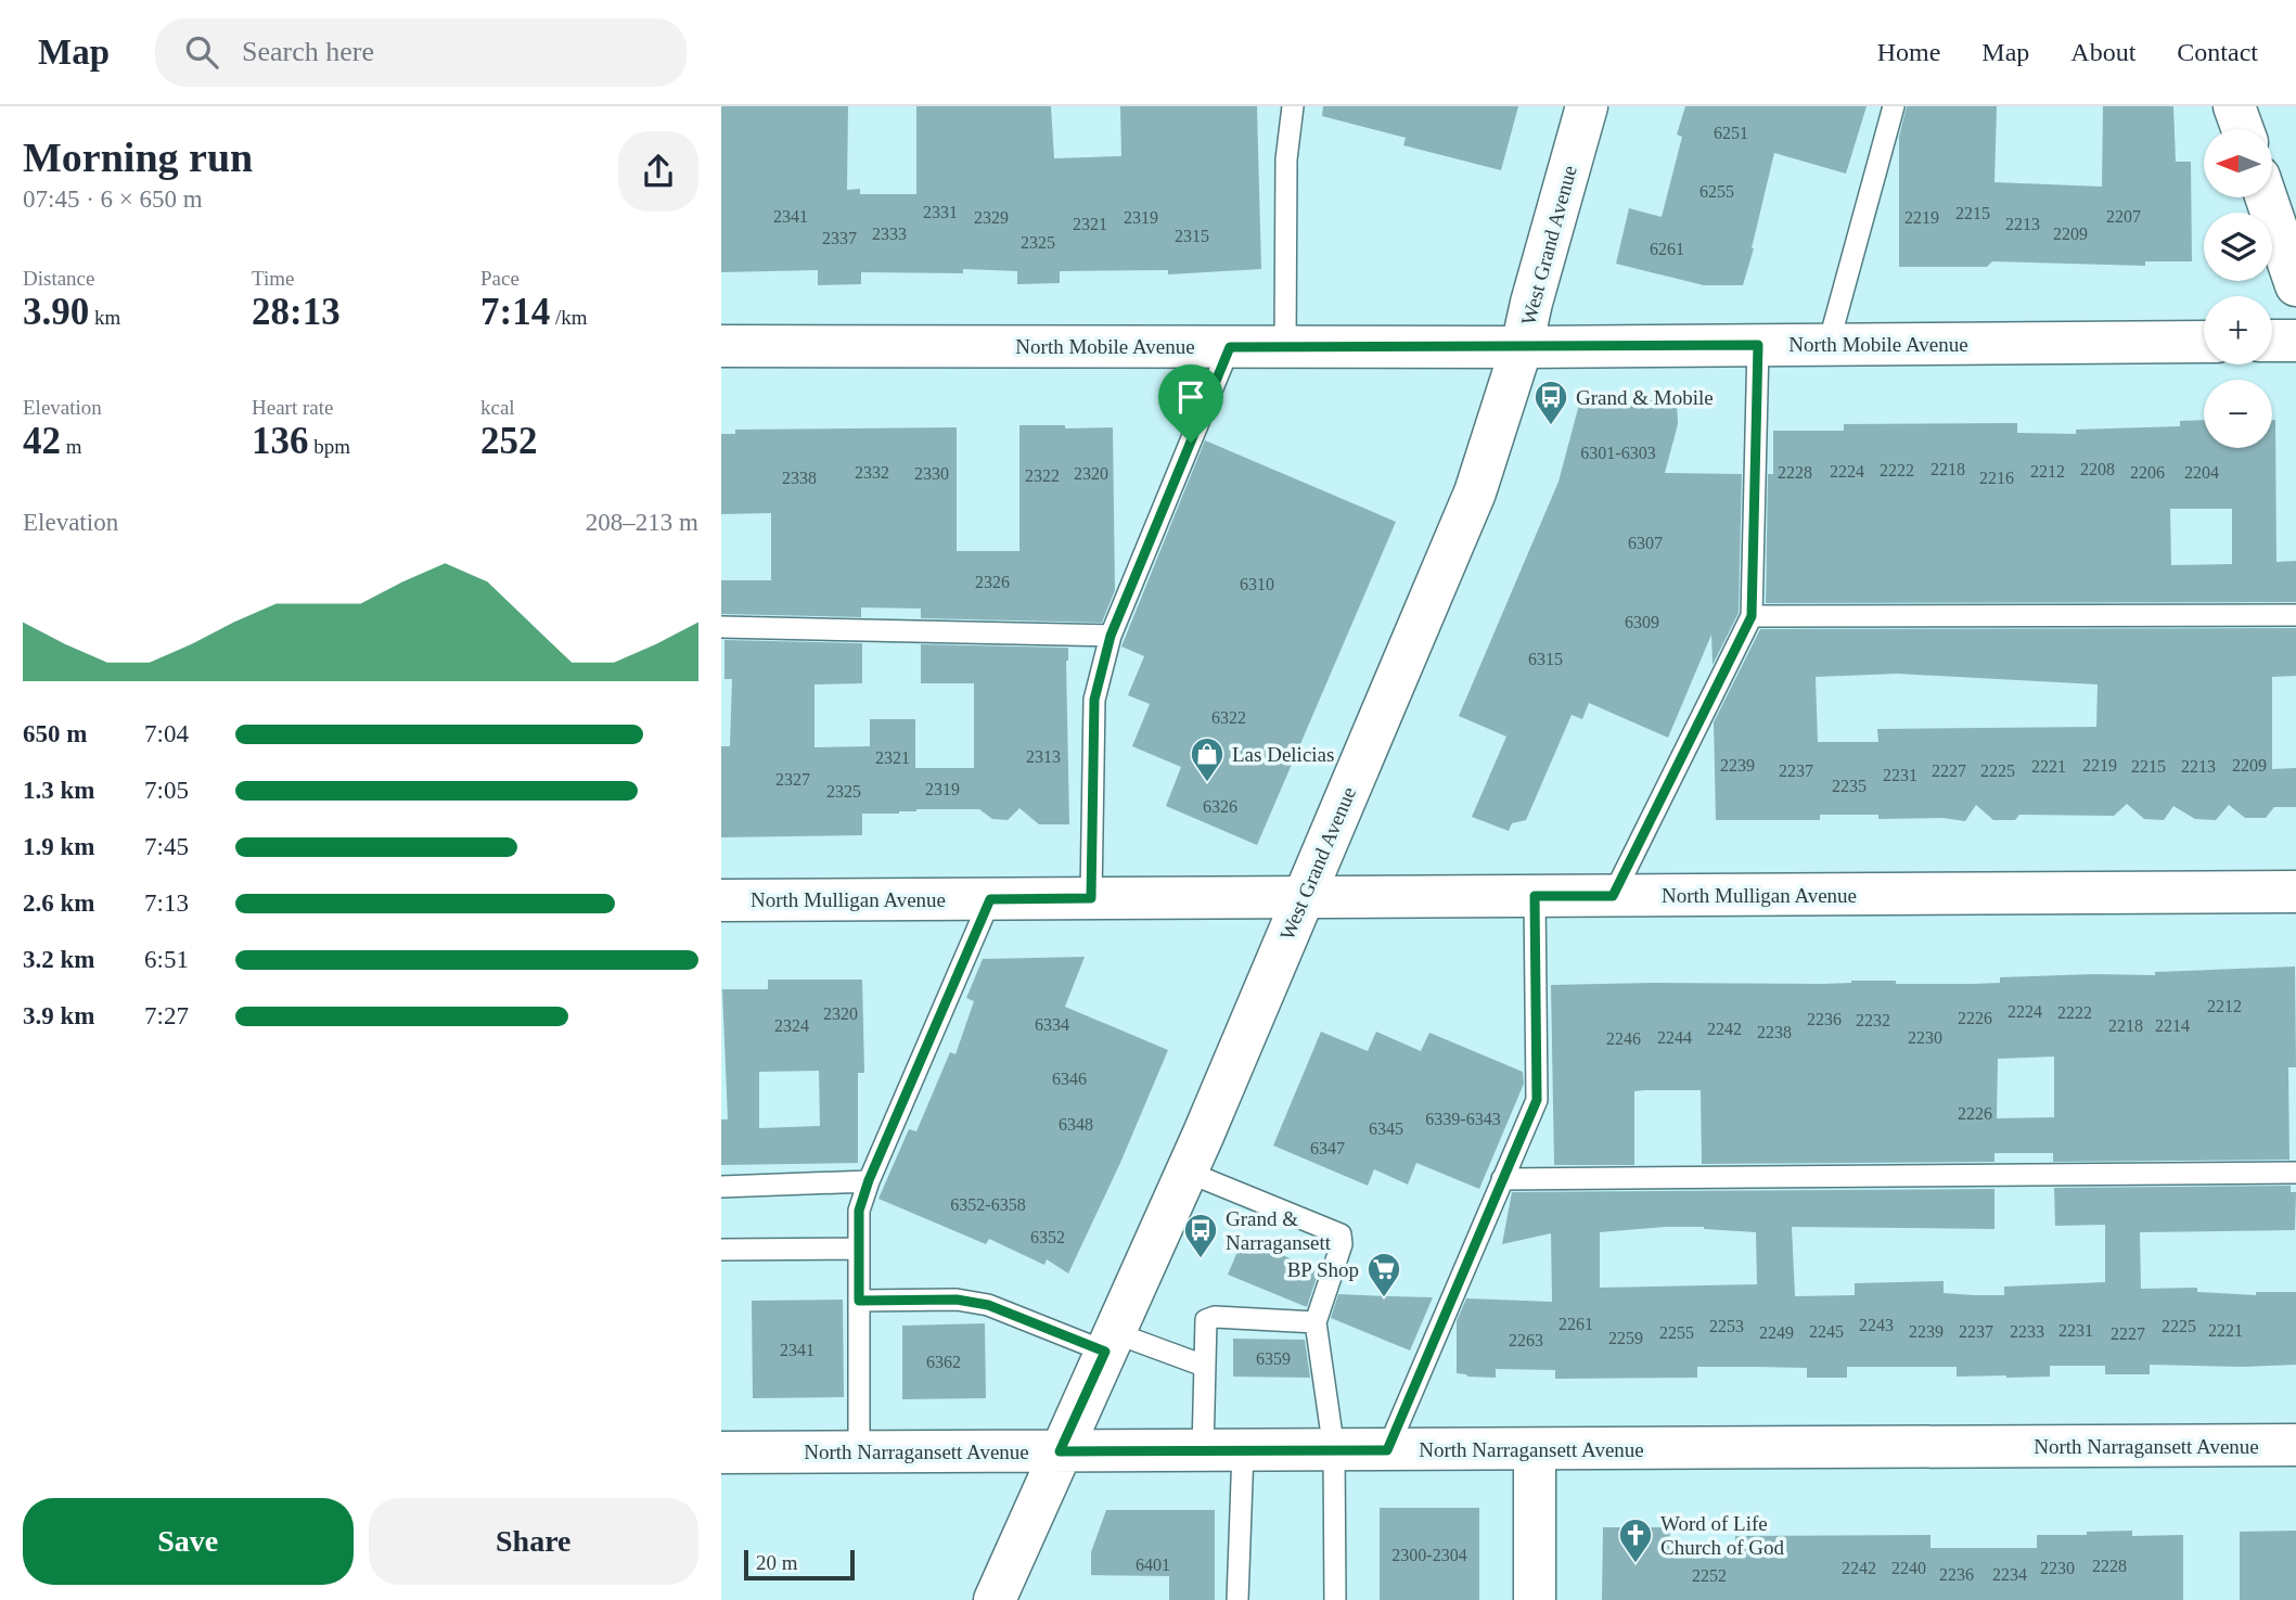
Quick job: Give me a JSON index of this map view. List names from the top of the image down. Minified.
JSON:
{"streets":{"street":["West Grand Avenue","North Mobile Avenue","North Mulligan Avenue","North Narragansett Avenue"]},"crossings":[["West Grand Avenue","North Mobile Avenue"],["West Grand Avenue","North Mulligan Avenue"],["West Grand Avenue","North Narragansett Avenue"]],"places":{"bus stop":["Grand & Mobile","Grand & Narragansett"],"shop":["Las Delicias"],"supermarket":["BP Shop"],"church":["Word of Life Church of God"]},"house_numbers":["6251","6255","2331","2215","2341","2207","2329","2319","2219","2321","2213","2333","2209","2315","2337","2325","6261","6301-6303","2218","2208","2222","2224","2212","2332","2228","2206","2204","2330","2320","2322","2338","2216","6307","2326","6310","6309","6315","6322","2313","2321","2239","2219","2209","2221","2215","2213","2237","2227","2225","2231","2327","2235","2319","2325","6326","2212","2224","2222","2320","2226","2236","2232","6334","2324","2218","2214","2242","2238","2244","2230","2246","6346","2226","6339-6343","6348","6345","6347","6352-6358","6352","2261","2243","2253","2225","2231","2221","2245","2239","2237","2233","2255","2249","2227","2259","2263","2341","6359","6362","2300-2304","6401","2228","2242","2240","2230","2236","2234","2252"],"scale_bar":"20 m","north":"left","page":{"header":"Map","search":"Search here","nav":["Home","Map","About","Contact"],"heading":["Morning run","07:45 · 6 × 650 m"],"map_buttons":["+","−"],"stats":[["Distance","3.90 km"],["Time","28:13"],["Pace","7:14 /km"],["Elevation","42 m"],["Heart rate","136 bpm"],["kcal","252"]],"chart":["Elevation","208–213 m"],"list":[{"name":"650 m","note":"7:04"},{"name":"1.3 km","note":"7:05"},{"name":"1.9 km","note":"7:45"},{"name":"2.6 km","note":"7:13"},{"name":"3.2 km","note":"6:51"},{"name":"3.9 km","note":"7:27"}],"buttons":["Save","Share"],"scale":"20 m"}}
